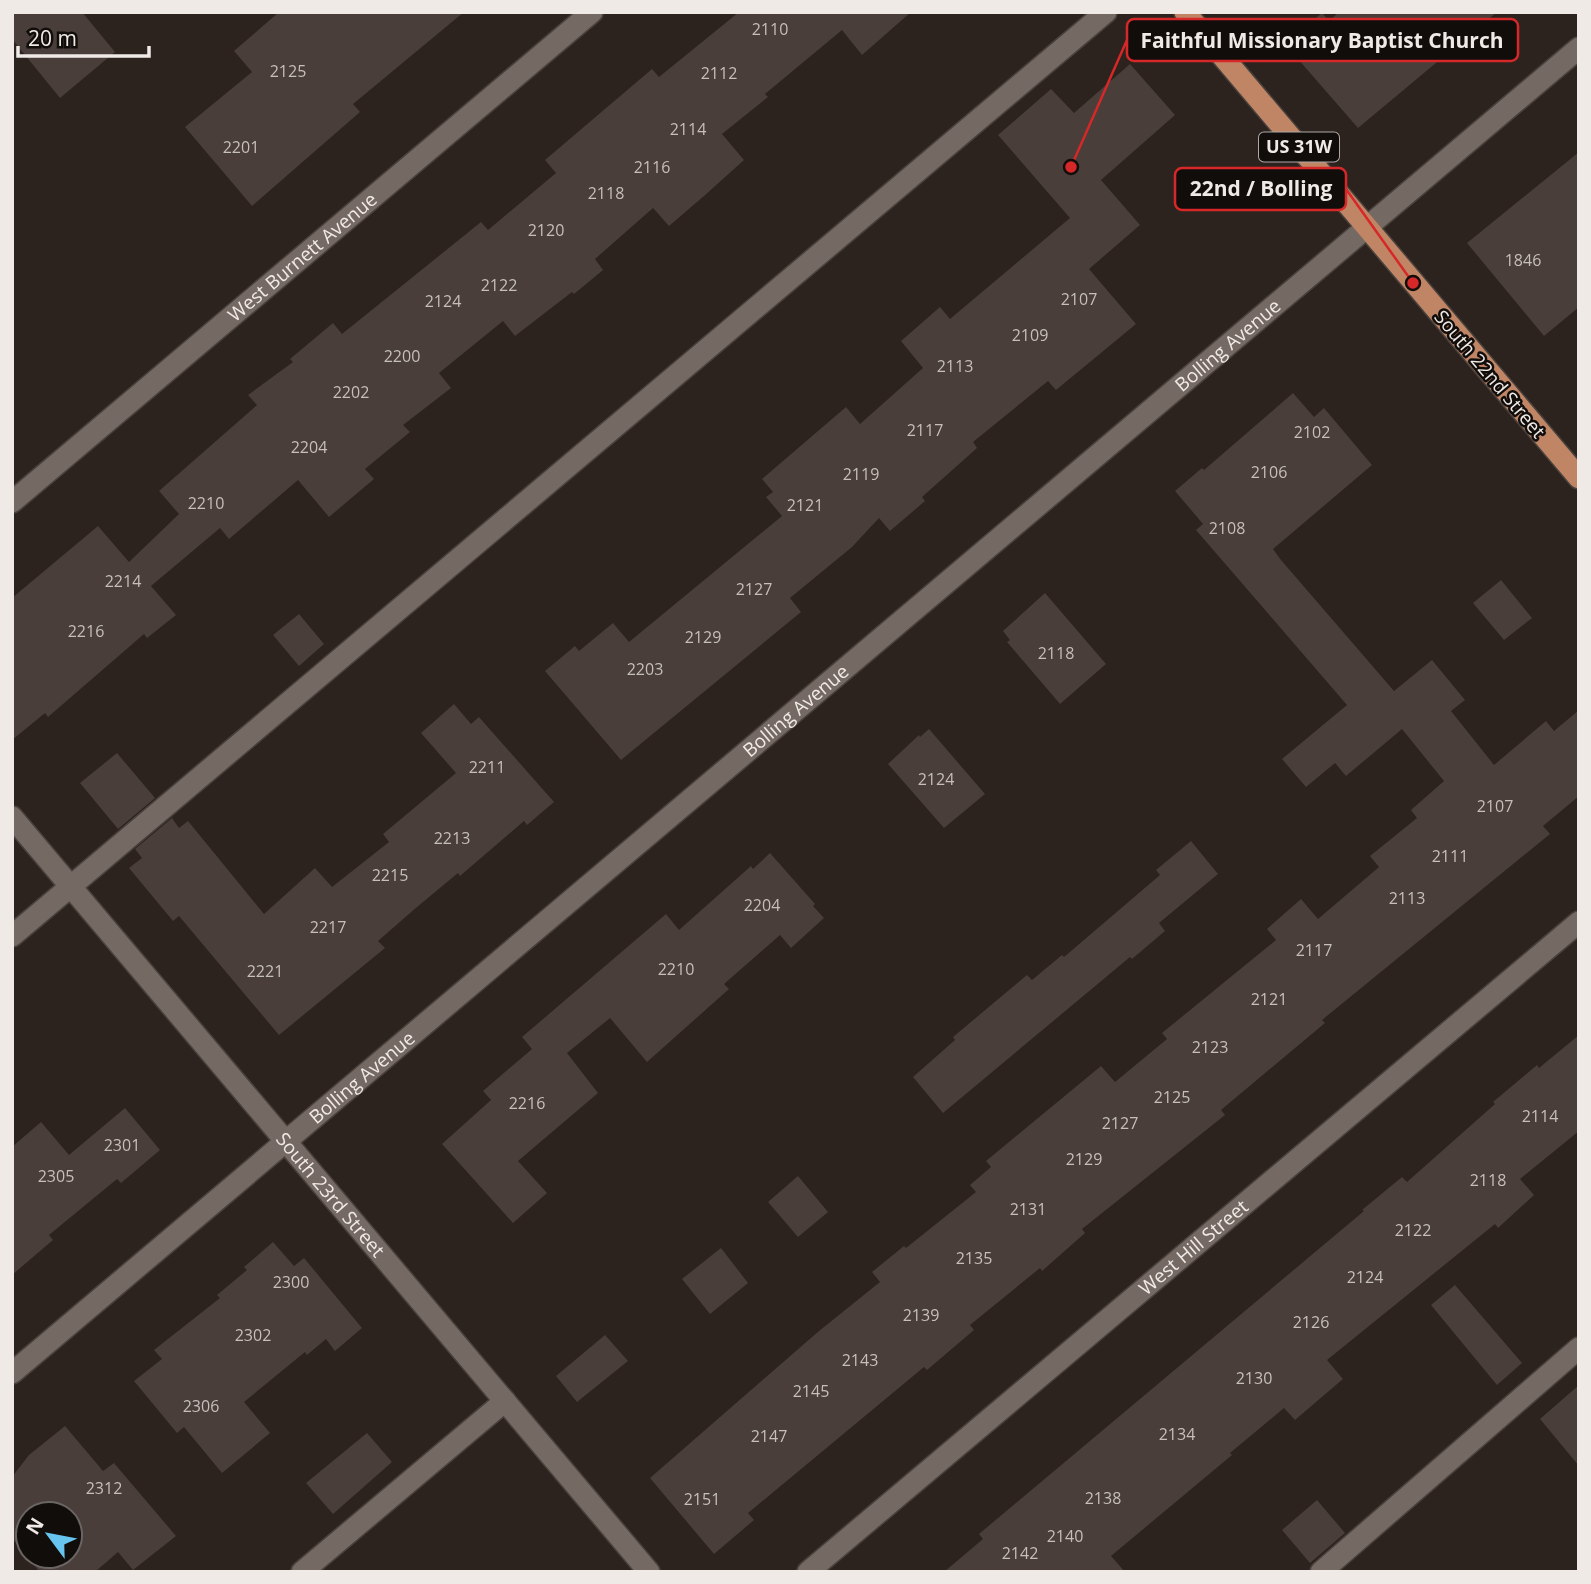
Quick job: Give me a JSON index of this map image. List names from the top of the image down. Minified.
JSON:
{"streets":{"main road":["US 31W","South 22nd Street"],"street":["West Burnett Avenue","Bolling Avenue","South 23rd Street","West Hill Street"]},"crossings":[["Bolling Avenue","South 22nd Street"],["Bolling Avenue","South 23rd Street"]],"places":["Faithful Missionary Baptist Church","22nd / Bolling"],"house_numbers":["2110","2125","2112","2114","2201","2116","2118","2120","1846","2122","2107","2124","2109","2200","2113","2202","2117","2102","2204","2106","2119","2210","2121","2108","2214","2127","2216","2129","2118","2203","2211","2124","2107","2213","2111","2215","2113","2204","2217","2117","2210","2221","2121","2123","2125","2216","2114","2127","2301","2129","2305","2118","2131","2122","2135","2124","2300","2139","2126","2302","2143","2130","2145","2306","2134","2147","2312","2138","2151","2140","2142"],"scale_bar":"20 m","north":"top left"}
